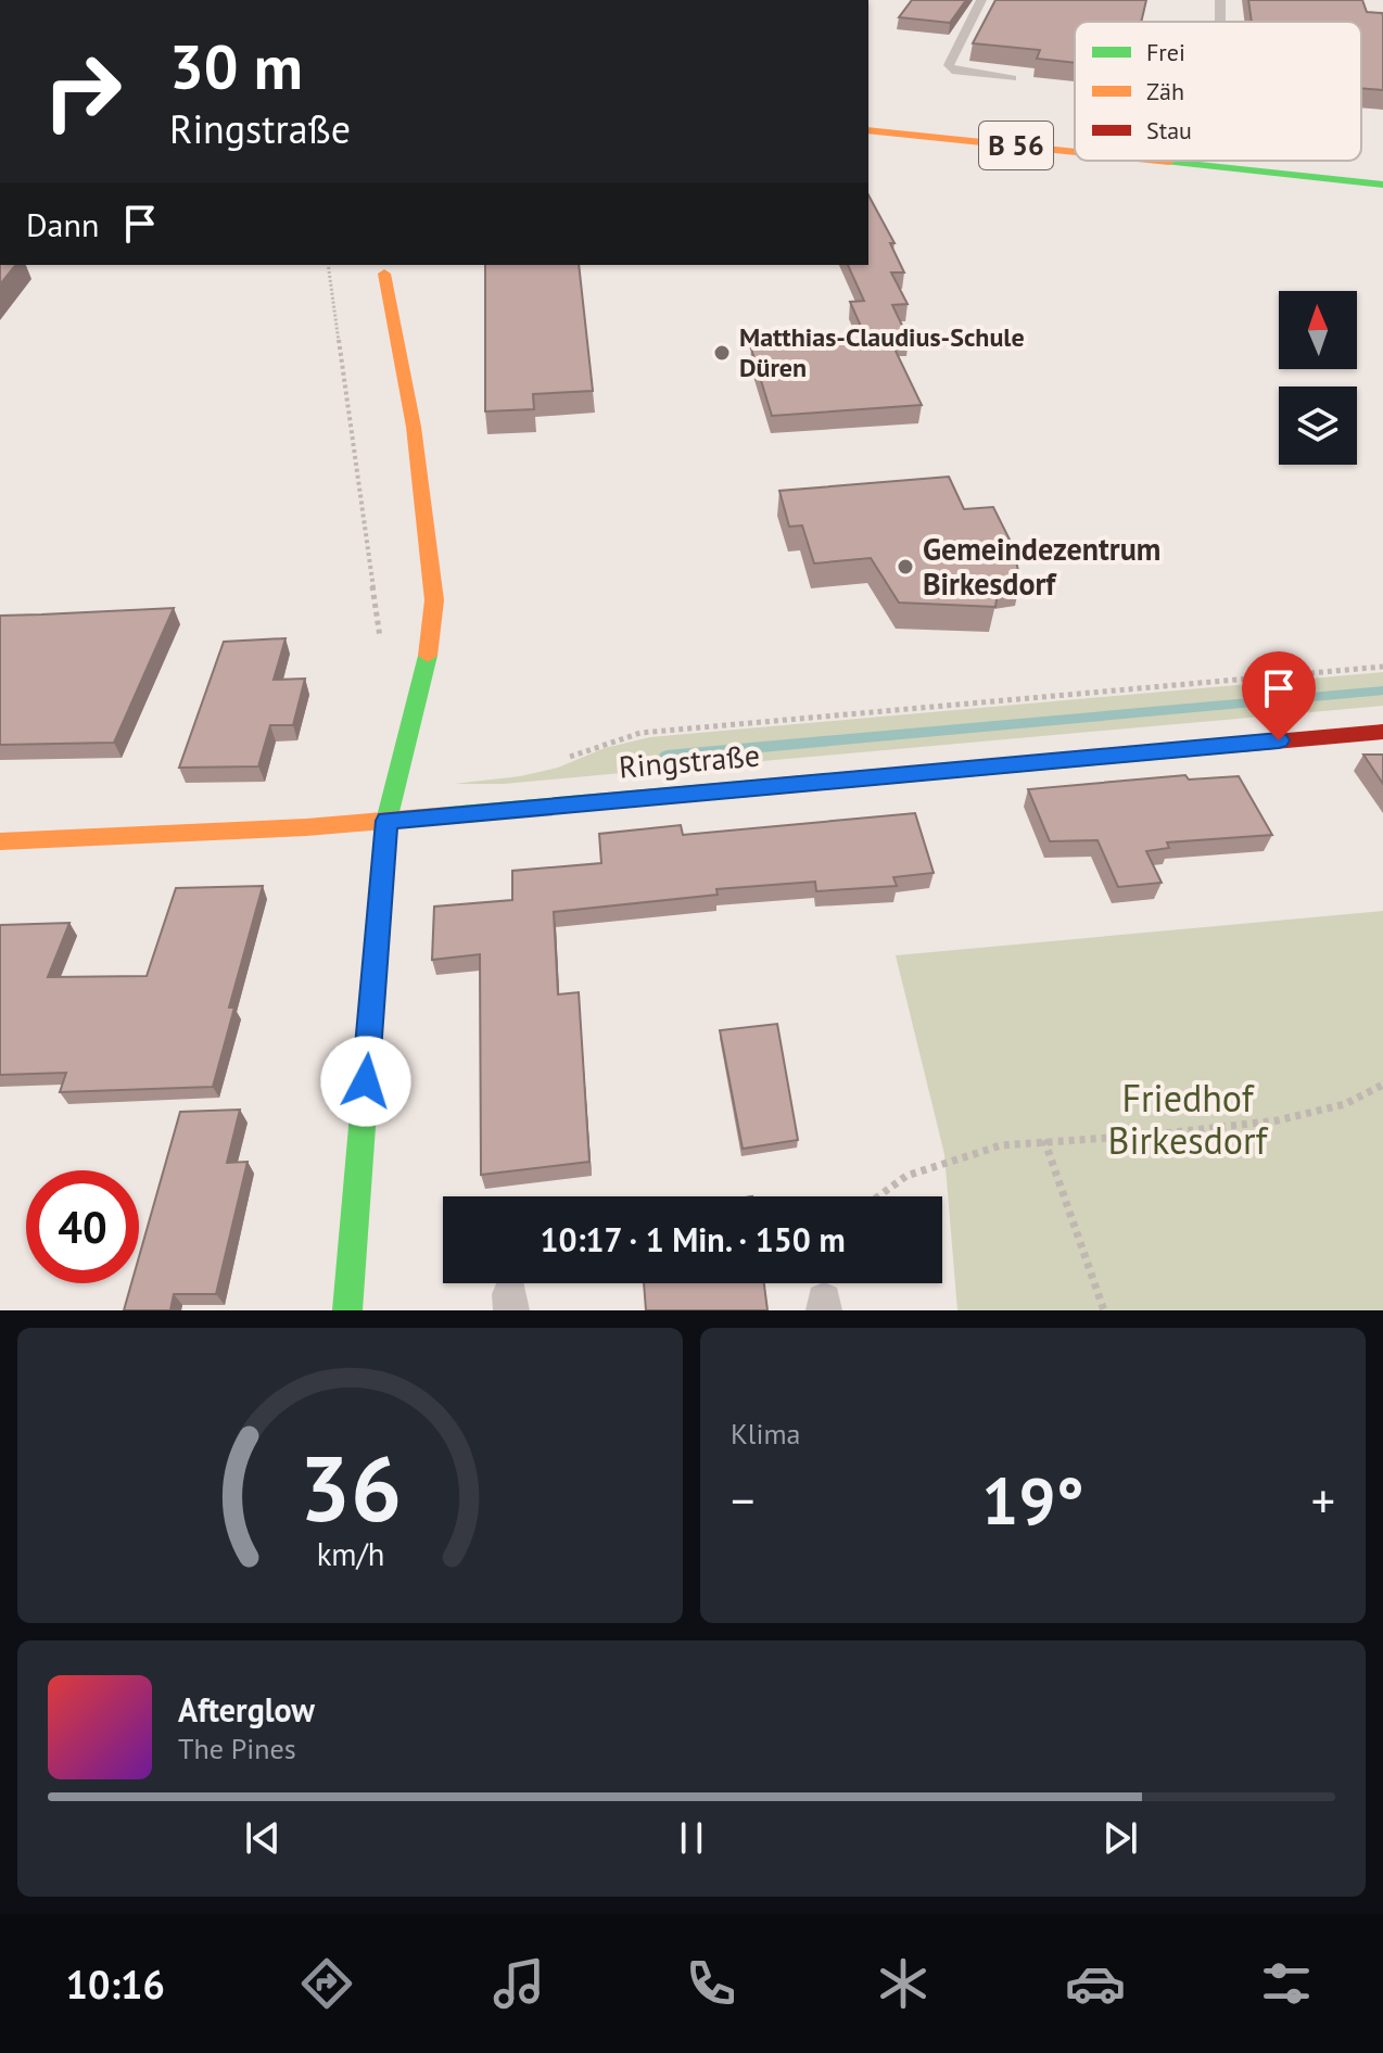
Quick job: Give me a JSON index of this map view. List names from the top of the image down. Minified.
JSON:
{"streets":{"main road":["B 56","Ringstraße"]},"parks":["Friedhof Birkesdorf"],"places":["Matthias-Claudius-Schule Düren","Gemeindezentrum Birkesdorf"],"legend":["Frei","Zäh","Stau"],"north":"top","page":{"turn":["30 m","Ringstraße"],"then":"Dann","limit":"40","trip":"10:17 · 1 Min. · 150 m","tile":"Klima","heat":["−","19°","+"],"song":["Afterglow","The Pines"],"tabs":"10:16","gauge":["36","km/h"]}}
